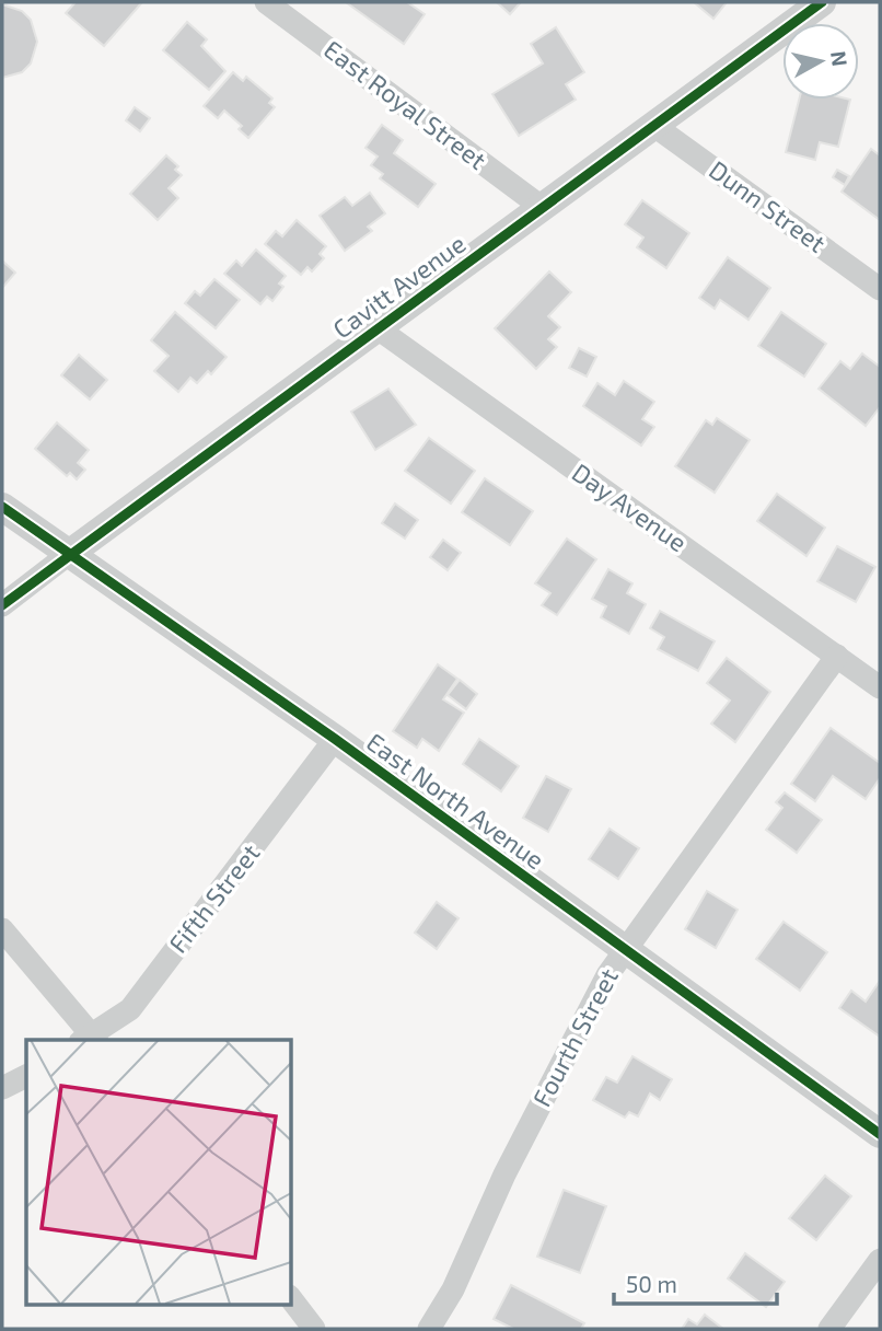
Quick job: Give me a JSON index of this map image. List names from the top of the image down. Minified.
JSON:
{"streets":{"street":["East Royal Street","Dunn Street","Cavitt Avenue","Day Avenue","East North Avenue","Fifth Street","Fourth Street"]},"crossings":[["East Royal Street","Cavitt Avenue"],["Dunn Street","Cavitt Avenue"],["Cavitt Avenue","Day Avenue"],["Cavitt Avenue","East North Avenue"],["Day Avenue","Fourth Street"],["East North Avenue","Fifth Street"],["East North Avenue","Fourth Street"]],"scale_bar":"50 m","north":"right"}
